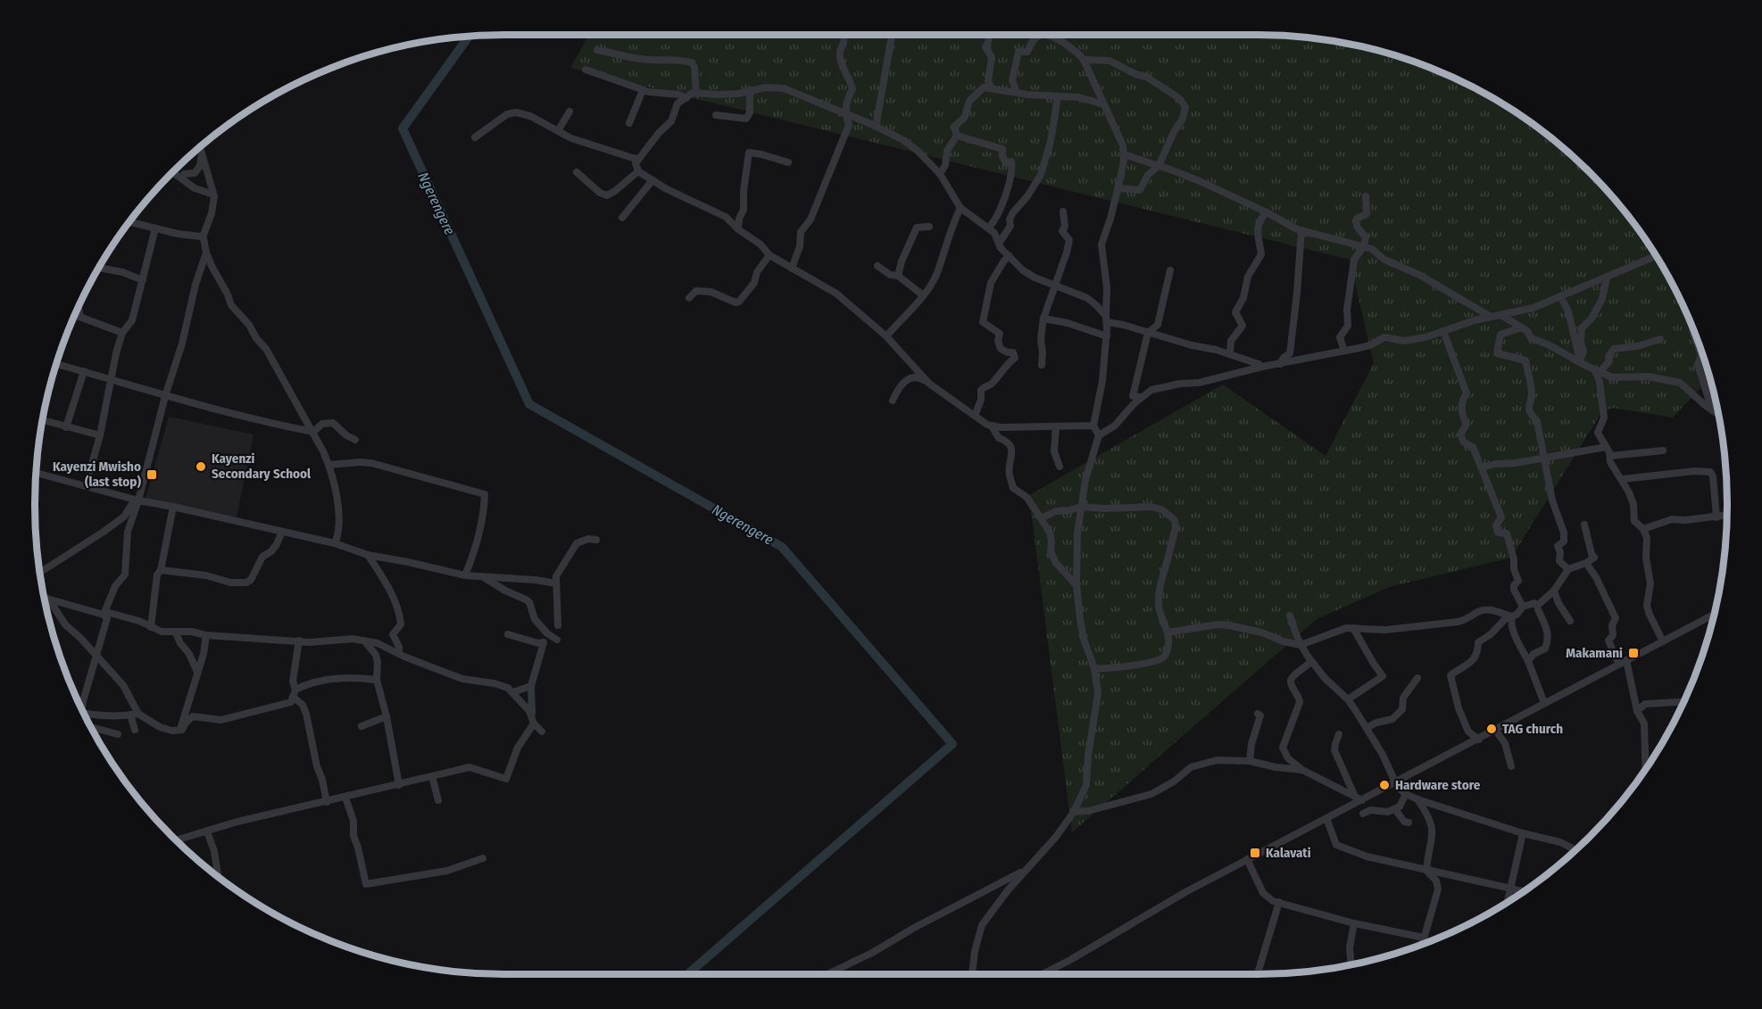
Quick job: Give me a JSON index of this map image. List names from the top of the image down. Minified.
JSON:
{"water":["Ngerengere"],"places":{"other":["Kayenzi Secondary School","TAG church","Hardware store"],"transit":["Kayenzi Mwisho (last stop)","Makamani","Kalavati"]}}
